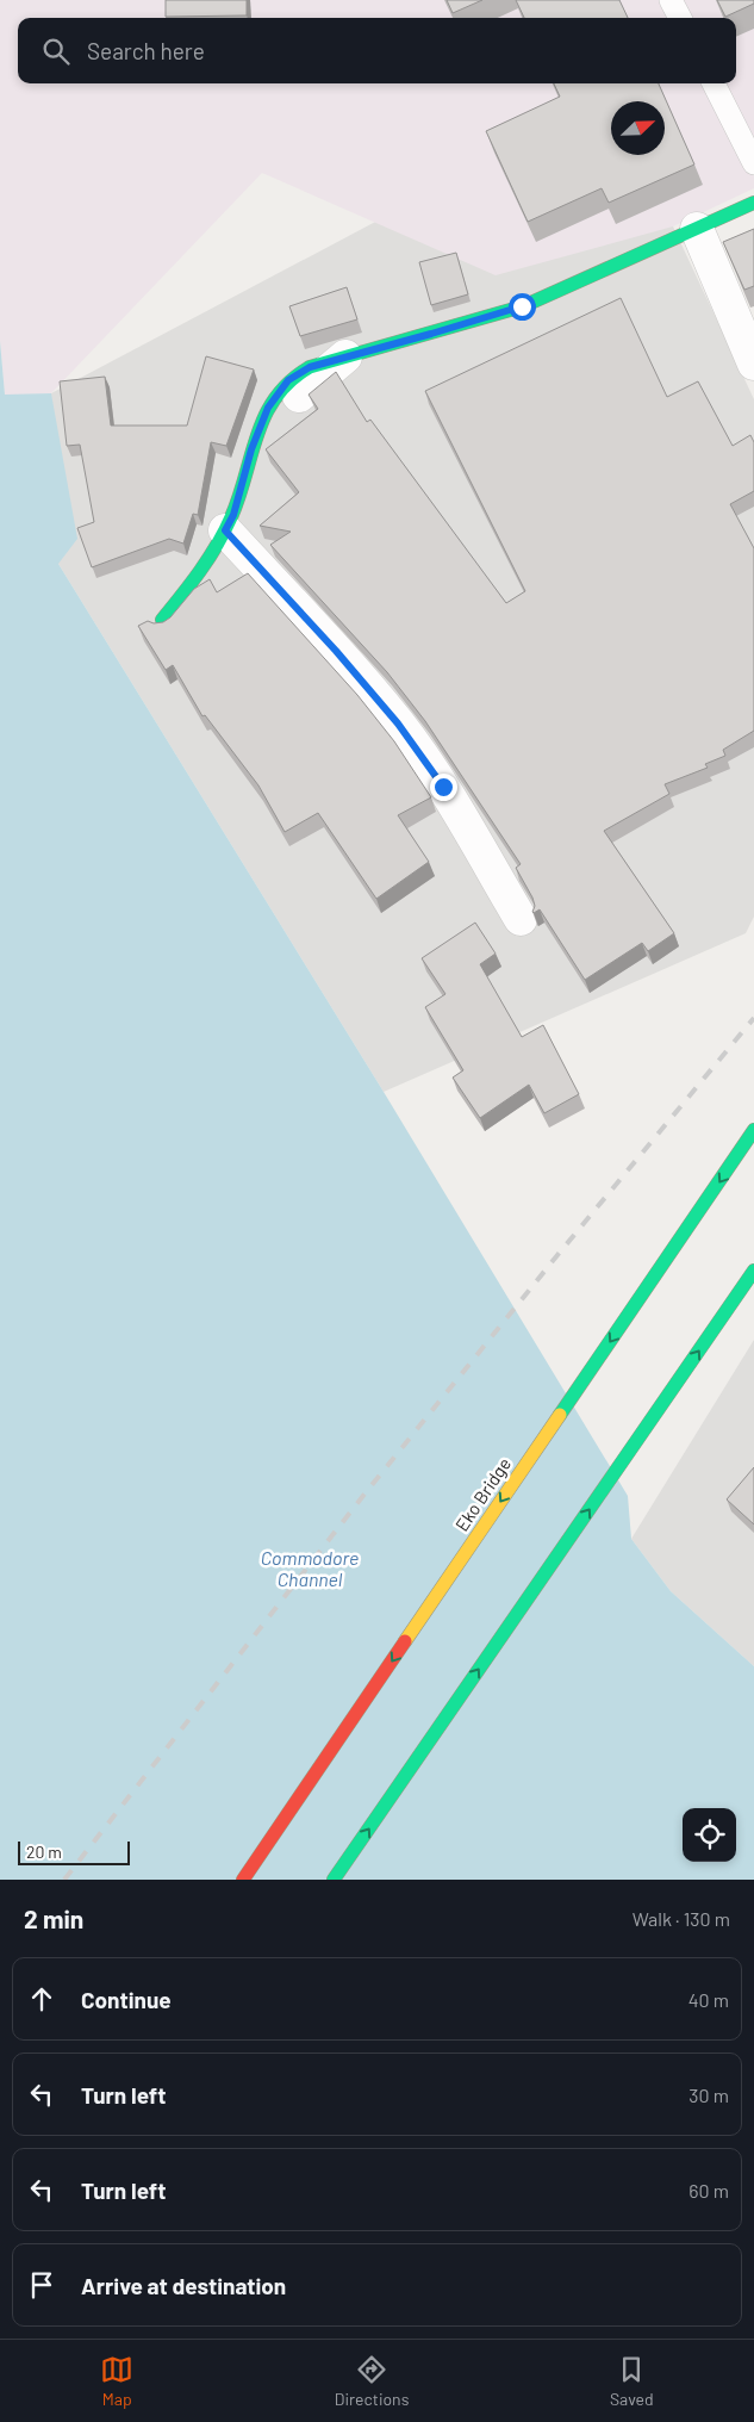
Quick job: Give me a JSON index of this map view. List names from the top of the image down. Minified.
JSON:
{"streets":{"main road":["Eko Bridge"]},"water":["Commodore Channel"],"scale_bar":"20 m","north":"top right","page":{"search":"Search here","scale":"20 m","heading":["2 min","Walk · 130 m"],"list":[["Continue","40 m"],["Turn left","30 m"],["Turn left","60 m"],"Arrive at destination"],"nav":["Map","Directions","Saved"]}}
